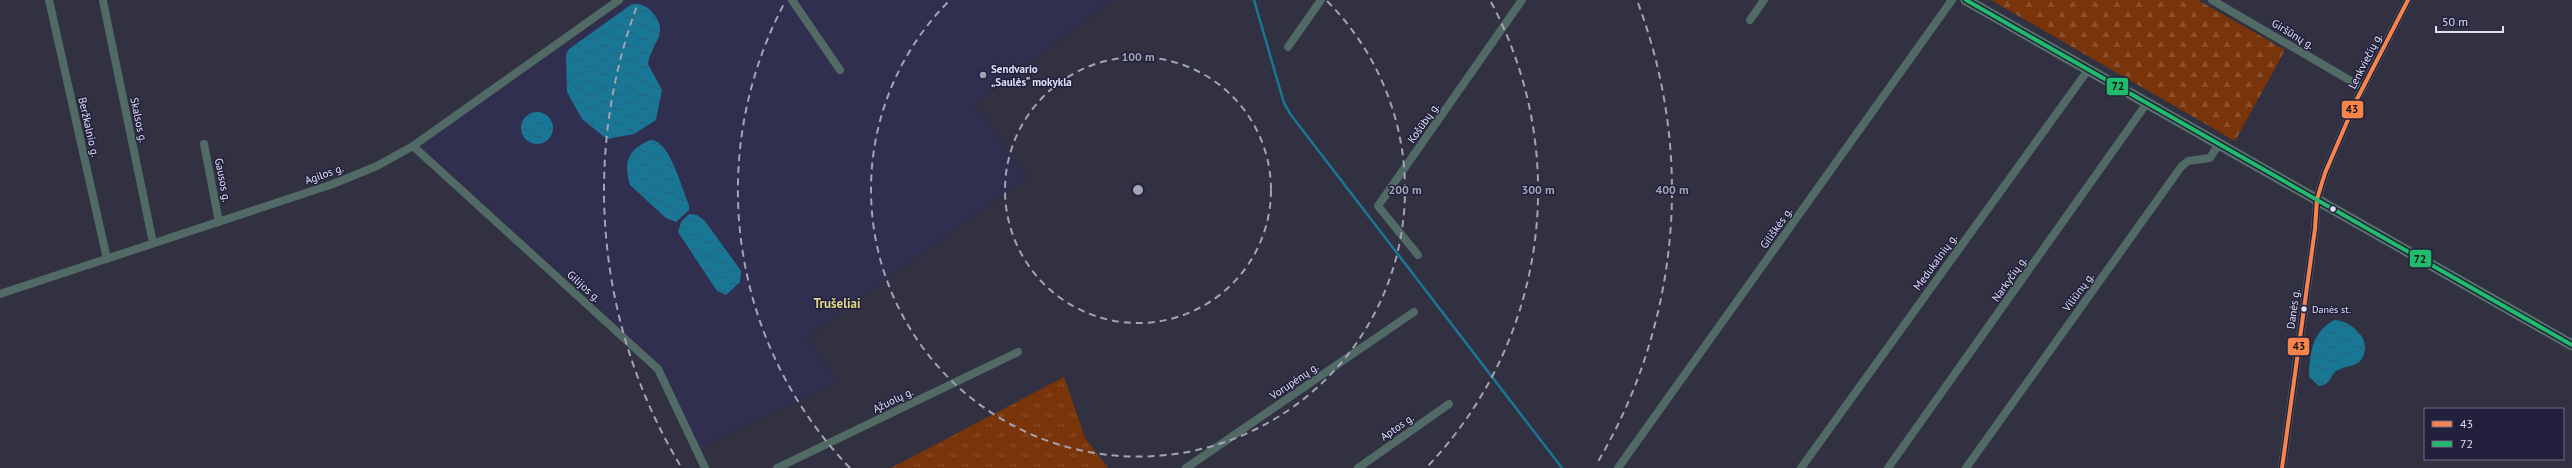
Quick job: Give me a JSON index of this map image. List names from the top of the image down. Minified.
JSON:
{"streets":{"street":["Giršūnų g.","Lenkviečių g.","Skalsos g.","Košūbų g.","Beržkalnio g.","Agilos g.","Gausos g.","Giliškės g.","Medukalnių g.","Narkyčių g.","Gilijos g.","Viliūnų g.","Danės g.","Vorupėnų g.","Ąžuolų g.","Aptos g."]},"crossings":[["Giršūnų g.","Lenkviečių g."],["Lenkviečių g.","Danės g."],["Skalsos g.","Agilos g."],["Beržkalnio g.","Agilos g."],["Agilos g.","Gausos g."],["Agilos g.","Gilijos g."]],"districts":["Trušeliai"],"places":["Sendvario „Saulės“ mokykla","Danės st."],"lines":["transit line 43","transit line 72"],"legend":["43","72"],"scale_bar":"50 m","rings":["100 m","200 m","300 m","400 m"]}
